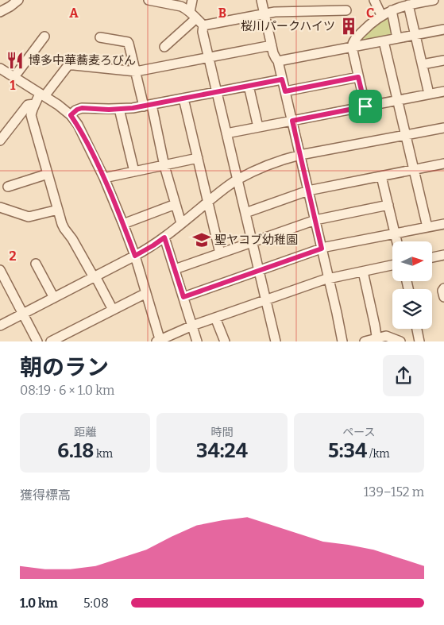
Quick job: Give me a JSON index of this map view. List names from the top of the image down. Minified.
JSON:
{"places":{"building":["桜川パークハイツ"],"restaurant":["博多中華蕎麦ろびん"],"school or university":["聖ヤコブ幼稚園"]},"north":"right","page":{"heading":["朝のラン","08:19 · 6 × 1.0 km"],"stats":[["距離","6.18 km"],["時間","34:24"],["ペース","5:34 /km"]],"chart":["獲得標高","139–152 m"],"list":[{"name":"1.0 km","note":"5:08"}]},"grid":{"columns":["A","B","C"],"rows":["1","2"]}}
